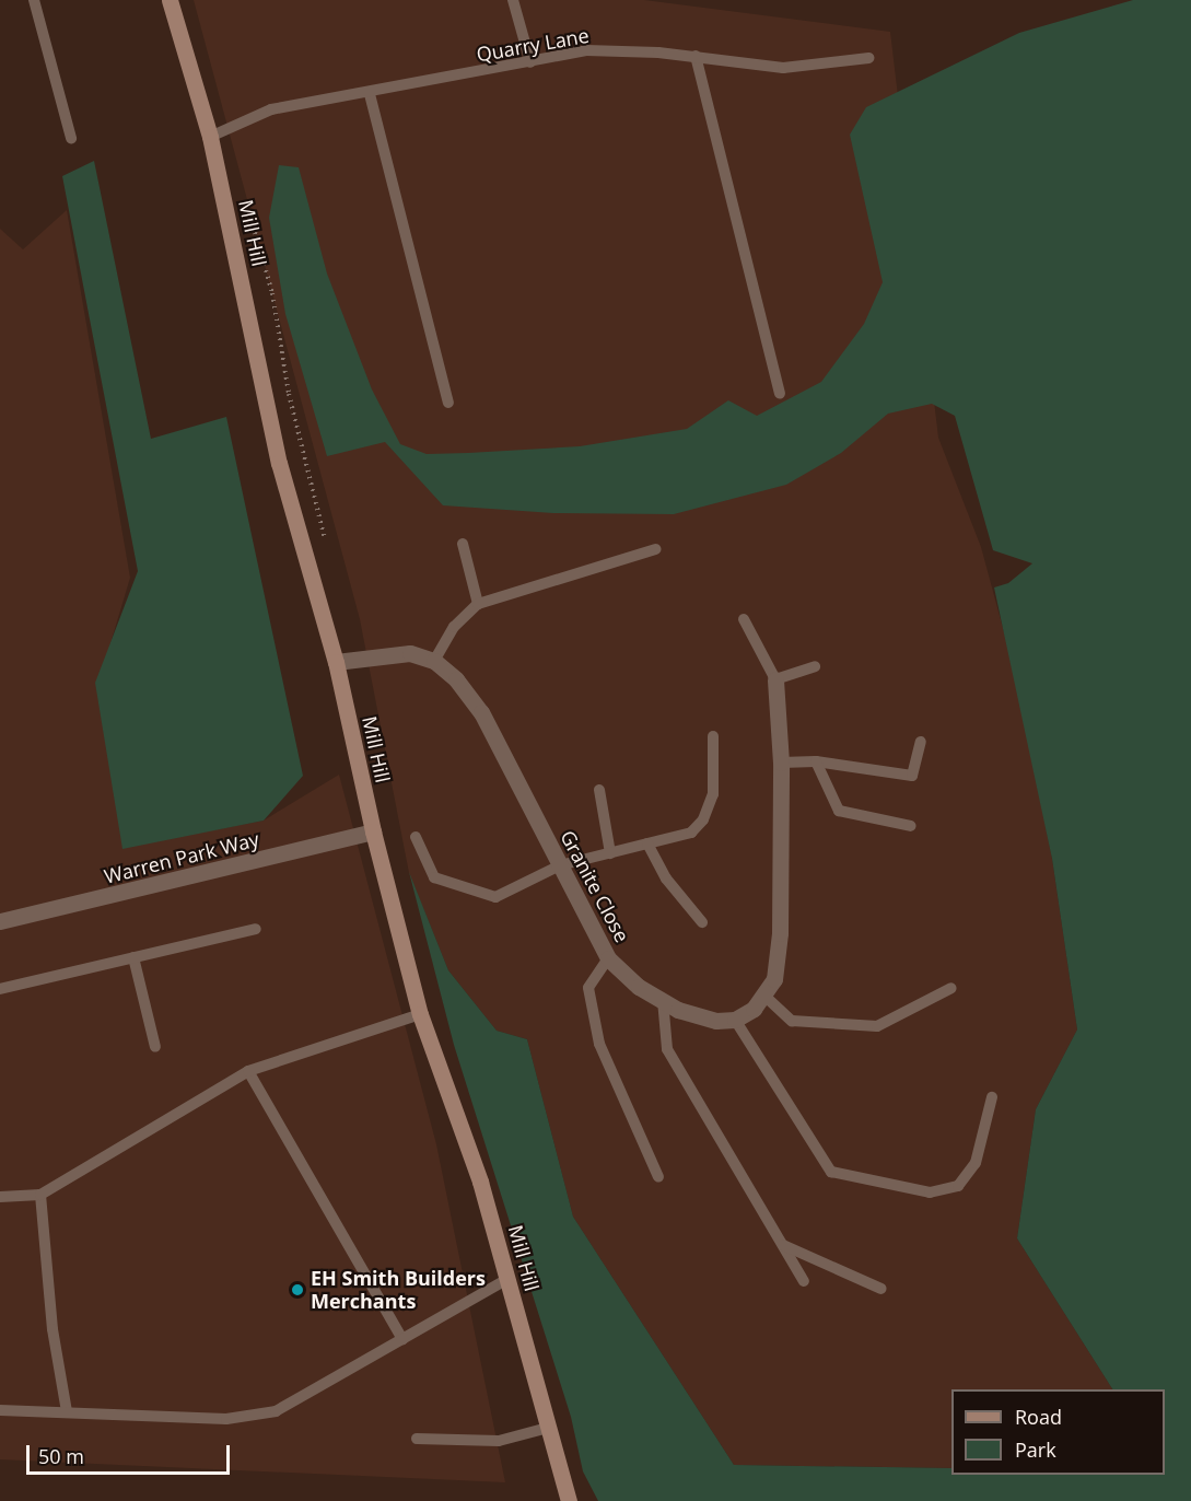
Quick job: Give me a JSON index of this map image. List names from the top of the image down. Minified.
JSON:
{"streets":{"main road":["Mill Hill"],"street":["Warren Park Way","Granite Close"],"lane":["Quarry Lane"]},"crossings":[["Quarry Lane","Mill Hill"],["Mill Hill","Warren Park Way"],["Mill Hill","Granite Close"]],"places":["EH Smith Builders Merchants"],"legend":["Road","Park"],"scale_bar":"50 m"}
